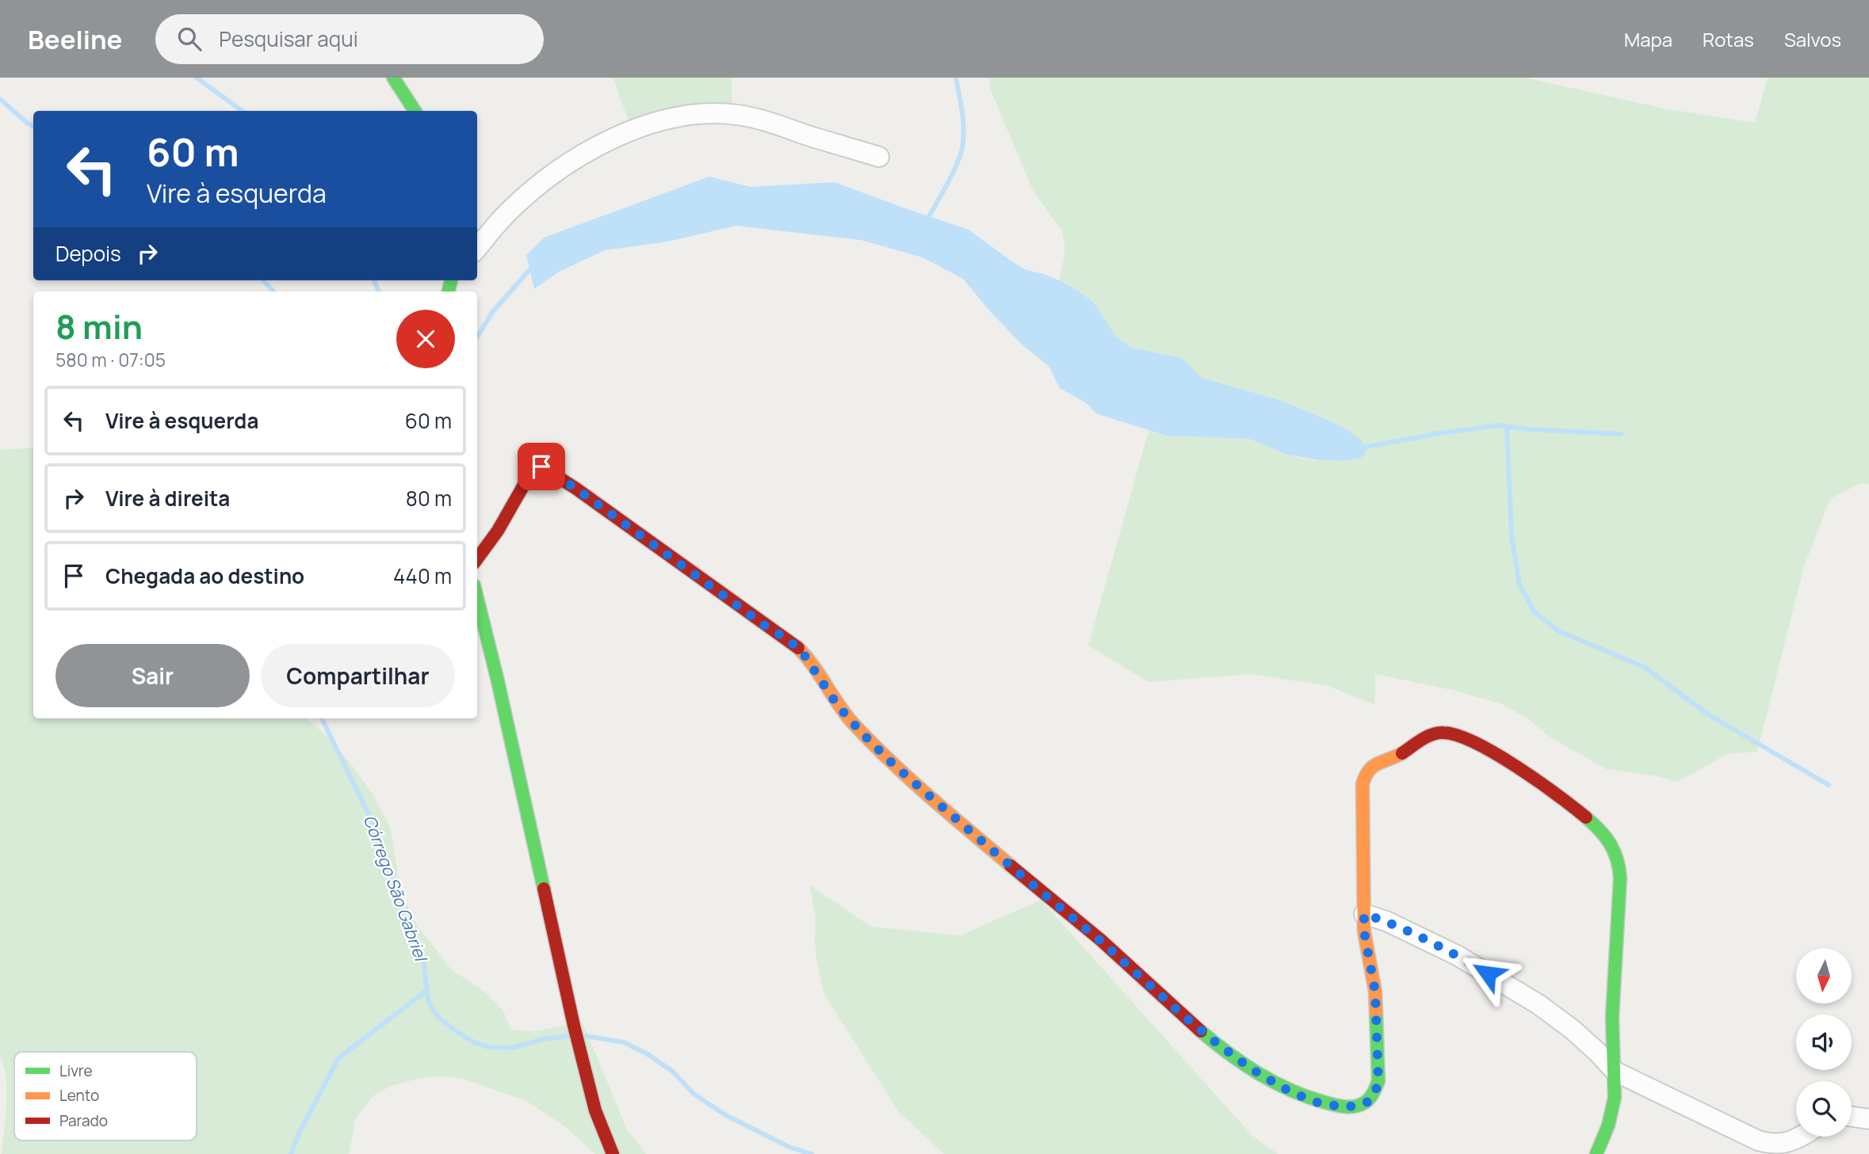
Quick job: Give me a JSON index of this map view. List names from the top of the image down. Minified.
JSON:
{"water":["Córrego São Gabriel"],"legend":["Livre","Lento","Parado"],"north":"bottom","page":{"header":"Beeline","search":"Pesquisar aqui","nav":["Mapa","Rotas","Salvos"],"turn":["60 m","Vire à esquerda"],"then":"Depois","heading":["8 min","580 m · 07:05"],"list":[{"name":"Vire à esquerda","value":"60 m"},{"name":"Vire à direita","value":"80 m"},{"name":"Chegada ao destino","value":"440 m"}],"buttons":["Sair","Compartilhar"]}}
